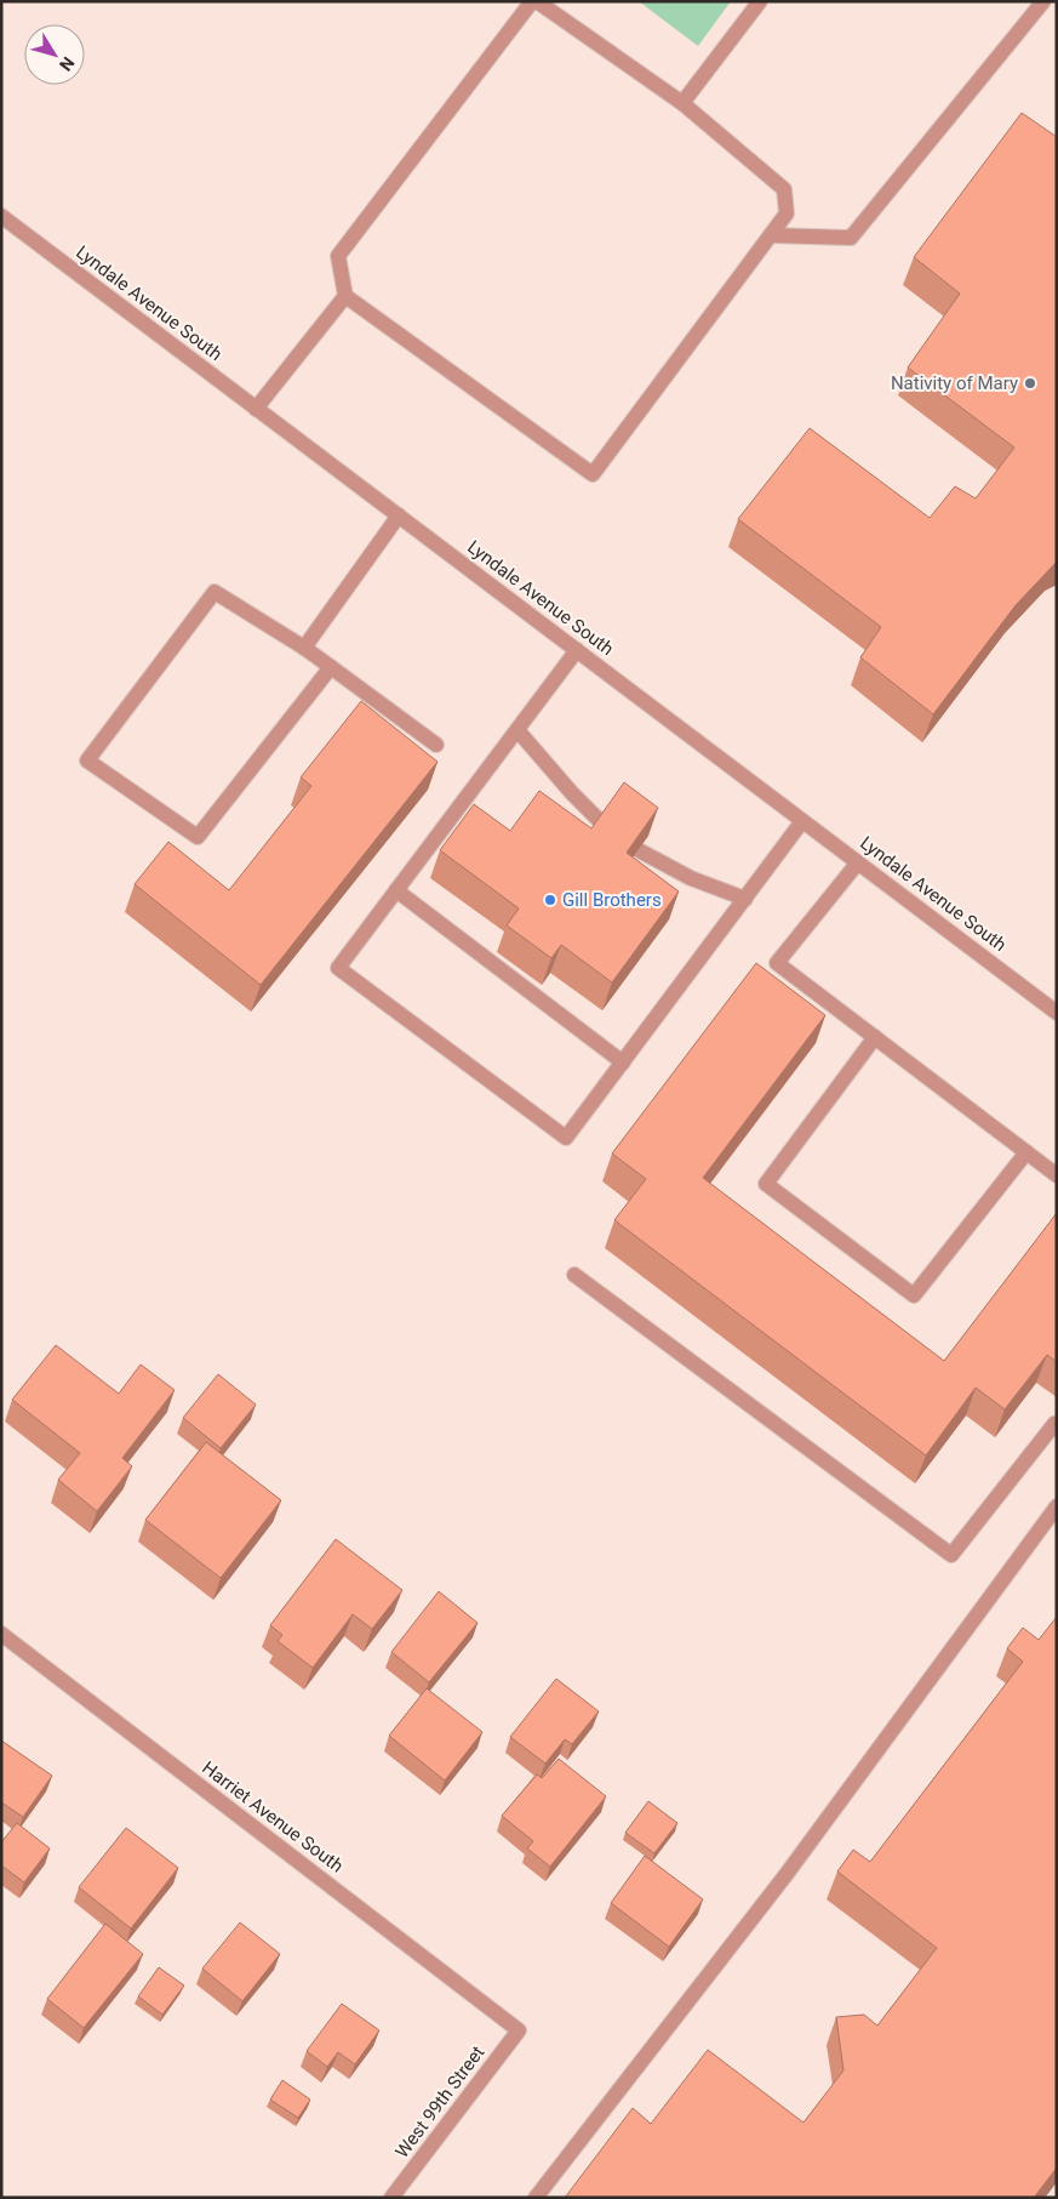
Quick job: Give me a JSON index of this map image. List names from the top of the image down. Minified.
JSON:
{"streets":{"street":["Lyndale Avenue South","Harriet Avenue South","West 99th Street"]},"crossings":[["Harriet Avenue South","West 99th Street"]],"places":["Nativity of Mary","Gill Brothers"],"north":"bottom right"}
